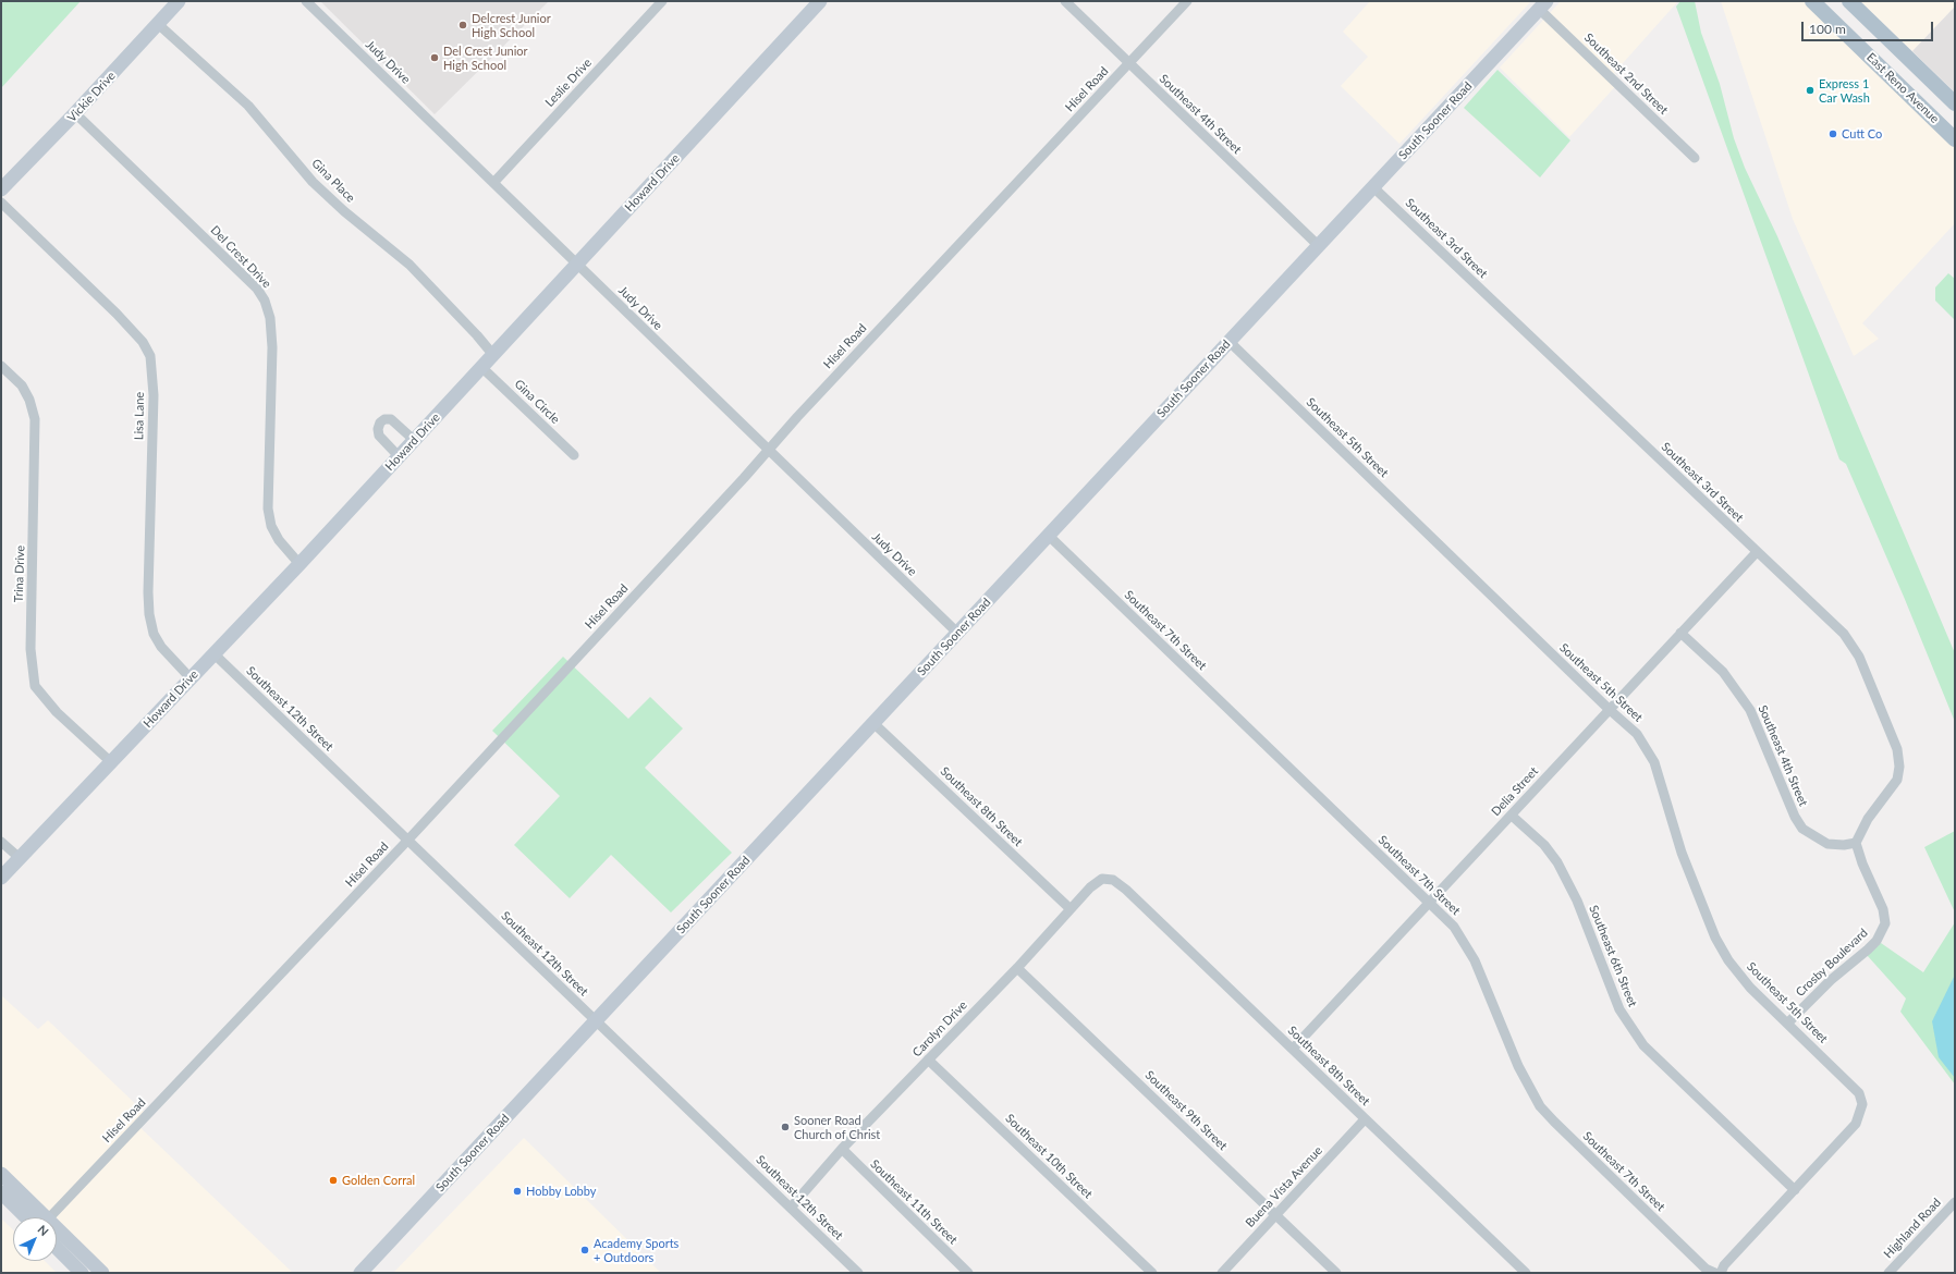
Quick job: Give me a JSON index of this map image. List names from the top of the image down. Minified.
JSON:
{"streets":{"main road":["East Reno Avenue","Vickie Drive","South Sooner Road","Howard Drive"],"street":["Judy Drive","Southeast 2nd Street","Leslie Drive","Hisel Road","Southeast 4th Street","Gina Place","Southeast 3rd Street","Del Crest Drive","Gina Circle","Lisa Lane","Southeast 5th Street","Trina Drive","Southeast 7th Street","Southeast 12th Street","Delia Street","Southeast 8th Street","Southeast 6th Street","Crosby Boulevard","Carolyn Drive","Southeast 9th Street","Southeast 10th Street","Buena Vista Avenue","Southeast 11th Street","Highland Road"]},"crossings":[["Judy Drive","Leslie Drive"],["Judy Drive","Hisel Road"],["Judy Drive","South Sooner Road"],["Judy Drive","Howard Drive"],["Southeast 2nd Street","South Sooner Road"],["Hisel Road","Southeast 4th Street"],["Hisel Road","Southeast 12th Street"],["Vickie Drive","Gina Place"],["Vickie Drive","Del Crest Drive"],["Southeast 4th Street","South Sooner Road"],["Southeast 4th Street","Southeast 3rd Street"],["Southeast 4th Street","Delia Street"],["Southeast 4th Street","Crosby Boulevard"],["South Sooner Road","Southeast 3rd Street"],["South Sooner Road","Southeast 5th Street"],["South Sooner Road","Southeast 7th Street"],["South Sooner Road","Southeast 12th Street"],["South Sooner Road","Southeast 8th Street"],["Gina Place","Howard Drive"],["Howard Drive","Del Crest Drive"],["Howard Drive","Gina Circle"],["Howard Drive","Lisa Lane"],["Howard Drive","Trina Drive"],["Howard Drive","Southeast 12th Street"],["Southeast 3rd Street","Delia Street"],["Southeast 3rd Street","Crosby Boulevard"],["Southeast 5th Street","Delia Street"],["Southeast 5th Street","Southeast 6th Street"],["Southeast 5th Street","Crosby Boulevard"],["Southeast 7th Street","Delia Street"],["Southeast 12th Street","Carolyn Drive"],["Delia Street","Southeast 8th Street"],["Delia Street","Southeast 6th Street"],["Southeast 8th Street","Carolyn Drive"],["Southeast 8th Street","Buena Vista Avenue"],["Carolyn Drive","Southeast 9th Street"],["Carolyn Drive","Southeast 10th Street"],["Carolyn Drive","Southeast 11th Street"],["Southeast 9th Street","Buena Vista Avenue"]],"places":["Delcrest Junior High School","Del Crest Junior High School","Express 1 Car Wash","Cutt Co","Sooner Road Church of Christ","Golden Corral","Hobby Lobby","Academy Sports + Outdoors"],"scale_bar":"100 m","north":"top right"}
